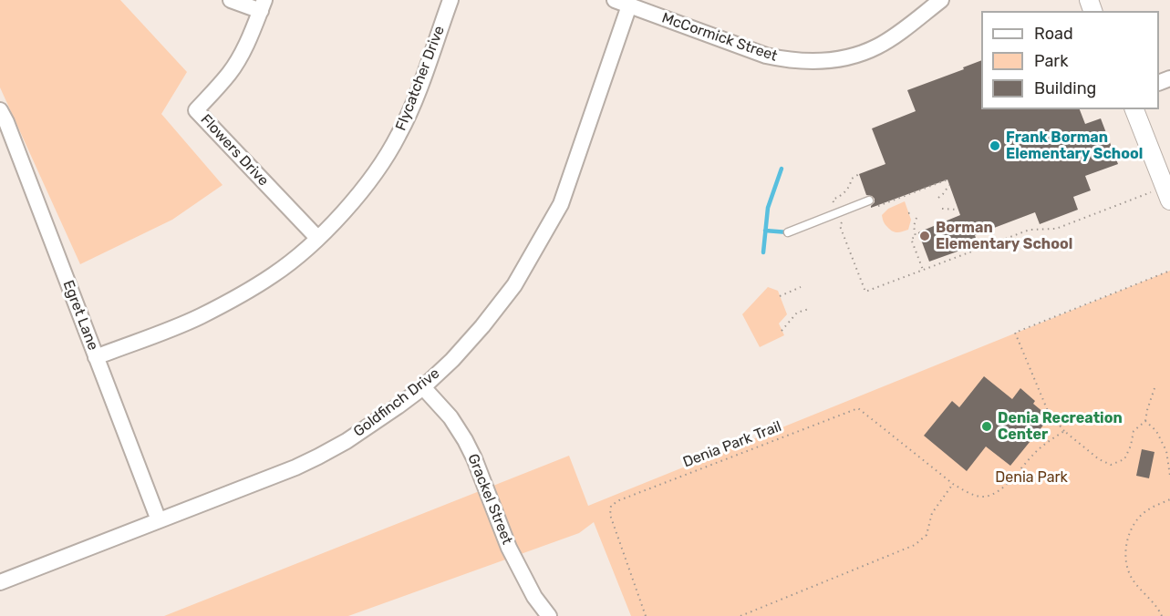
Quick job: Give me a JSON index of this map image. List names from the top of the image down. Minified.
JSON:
{"streets":{"street":["McCormick Street","Flycatcher Drive","Flowers Drive","Egret Lane","Goldfinch Drive","Grackel Street"],"path":["Denia Park Trail"]},"crossings":[["McCormick Street","Goldfinch Drive"],["Flycatcher Drive","Flowers Drive"],["Flycatcher Drive","Egret Lane"],["Egret Lane","Goldfinch Drive"],["Goldfinch Drive","Grackel Street"]],"parks":["Denia Park"],"places":["Frank Borman Elementary School","Borman Elementary School","Denia Recreation Center"],"legend":["Road","Park","Building"]}
